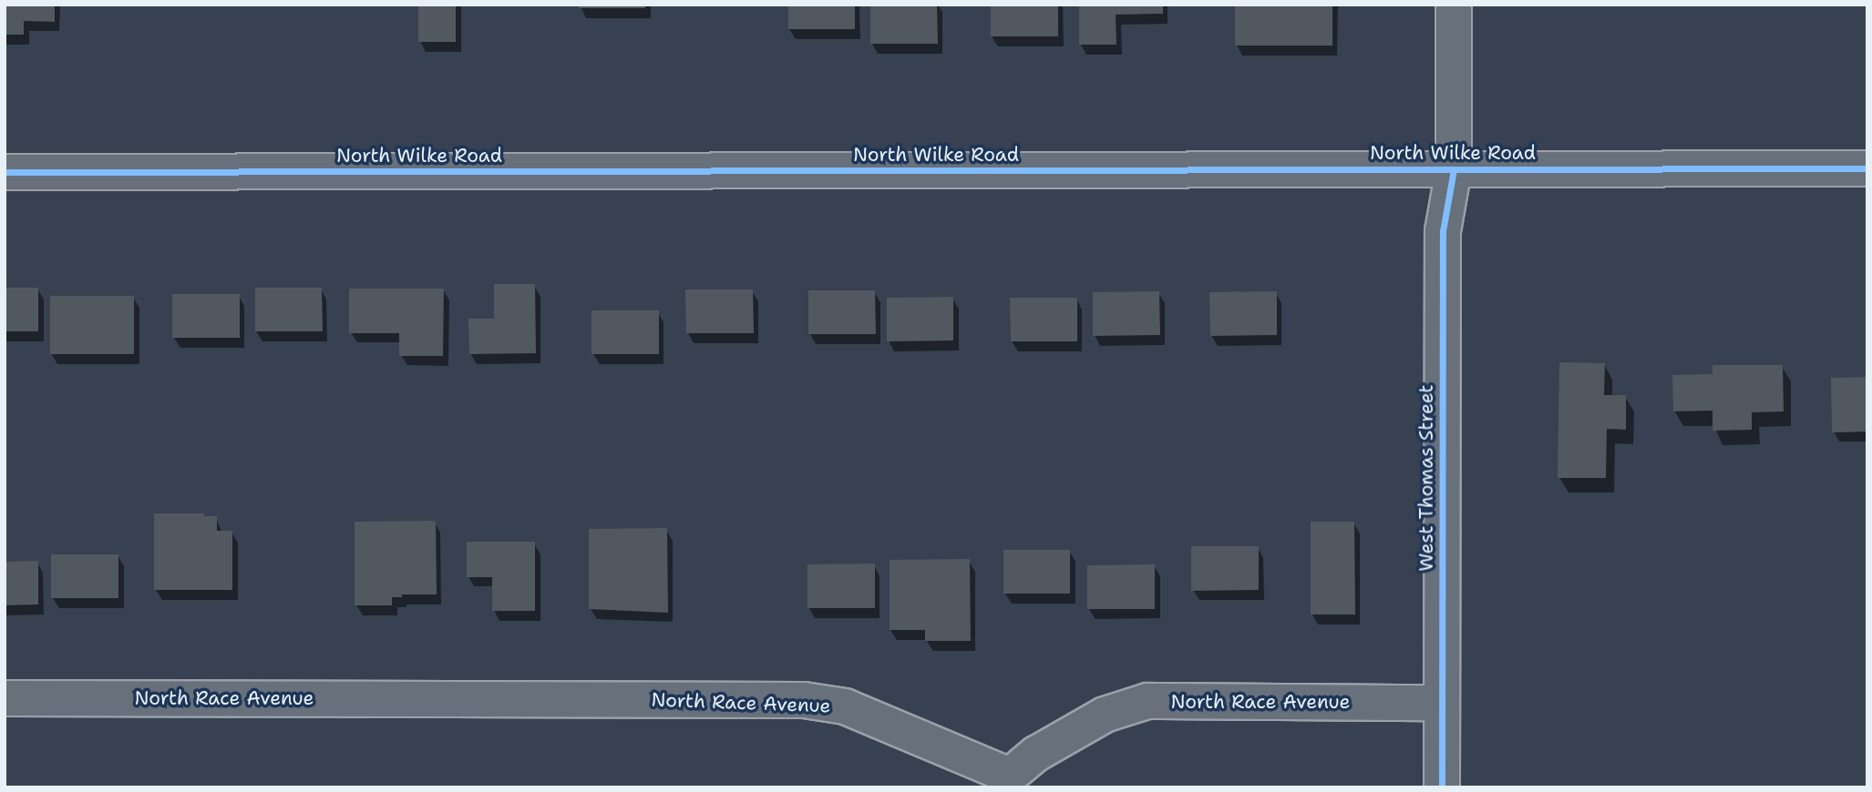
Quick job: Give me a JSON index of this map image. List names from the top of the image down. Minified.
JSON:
{"streets":{"street":["North Wilke Road","West Thomas Street","North Race Avenue"]},"crossings":[["North Wilke Road","West Thomas Street"],["West Thomas Street","North Race Avenue"]]}
